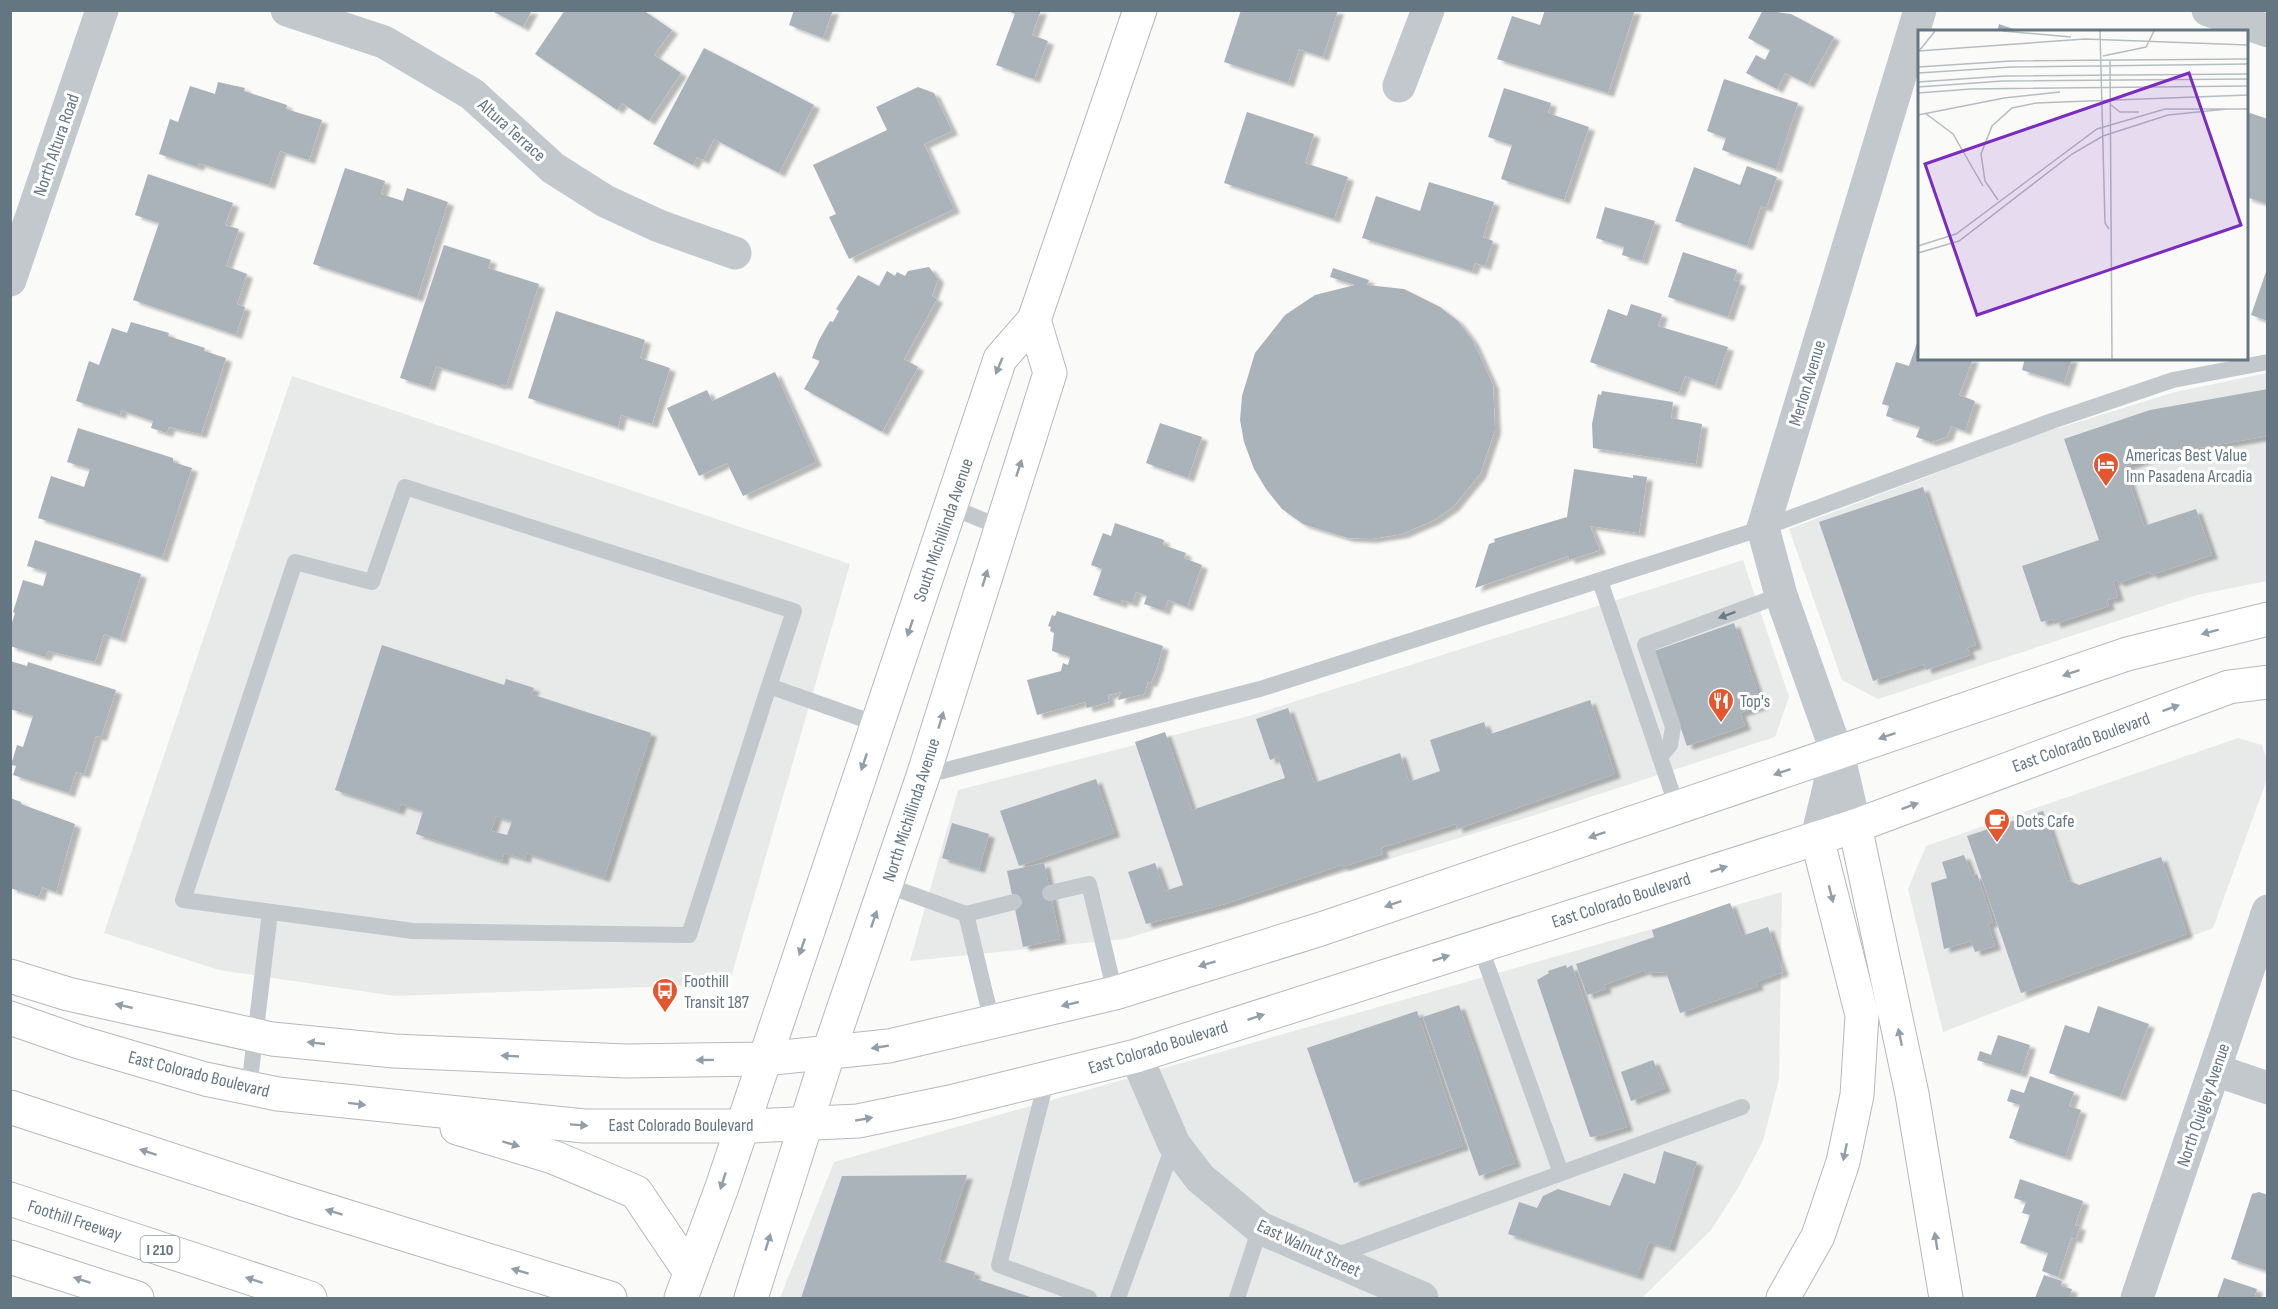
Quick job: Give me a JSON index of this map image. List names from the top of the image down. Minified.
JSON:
{"streets":{"main road":["South Michillinda Avenue","East Colorado Boulevard","North Michillinda Avenue","Foothill Freeway","I 210"],"street":["Altura Terrace","North Altura Road","Merlon Avenue","North Quigley Avenue","East Walnut Street"]},"crossings":[["South Michillinda Avenue","North Michillinda Avenue"],["East Colorado Boulevard","North Michillinda Avenue"],["East Colorado Boulevard","East Walnut Street"]],"one_way":["South Michillinda Avenue","North Michillinda Avenue"],"places":{"hotel":["Americas Best Value Inn Pasadena Arcadia"],"restaurant":["Top's"],"cafe":["Dots Cafe"],"bus stop":["Foothill Transit 187"]}}
